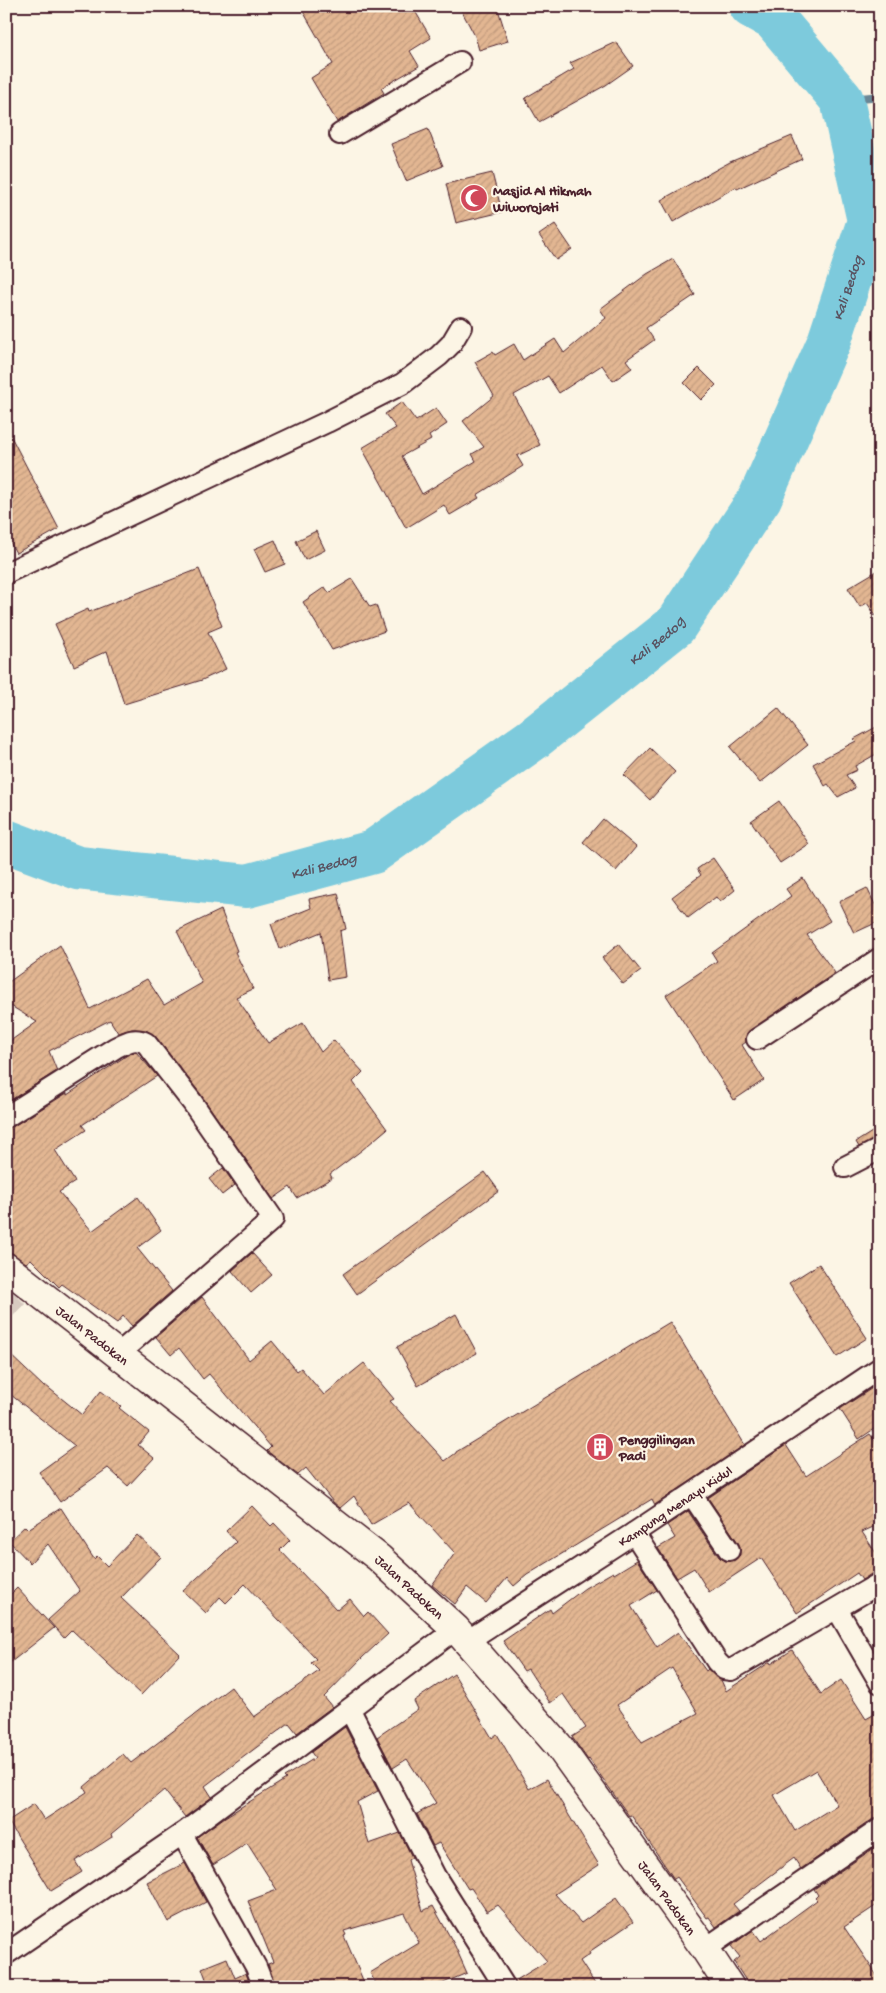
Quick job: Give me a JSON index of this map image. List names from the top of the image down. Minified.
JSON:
{"streets":{"main road":["Jalan Padokan"],"street":["Kampung Menayu Kidul"]},"crossings":[["Jalan Padokan","Kampung Menayu Kidul"]],"water":["Kali Bedog"],"places":{"mosque":["Masjid Al Hikmah Wiworojati"],"building":["Penggilingan Padi"]}}
